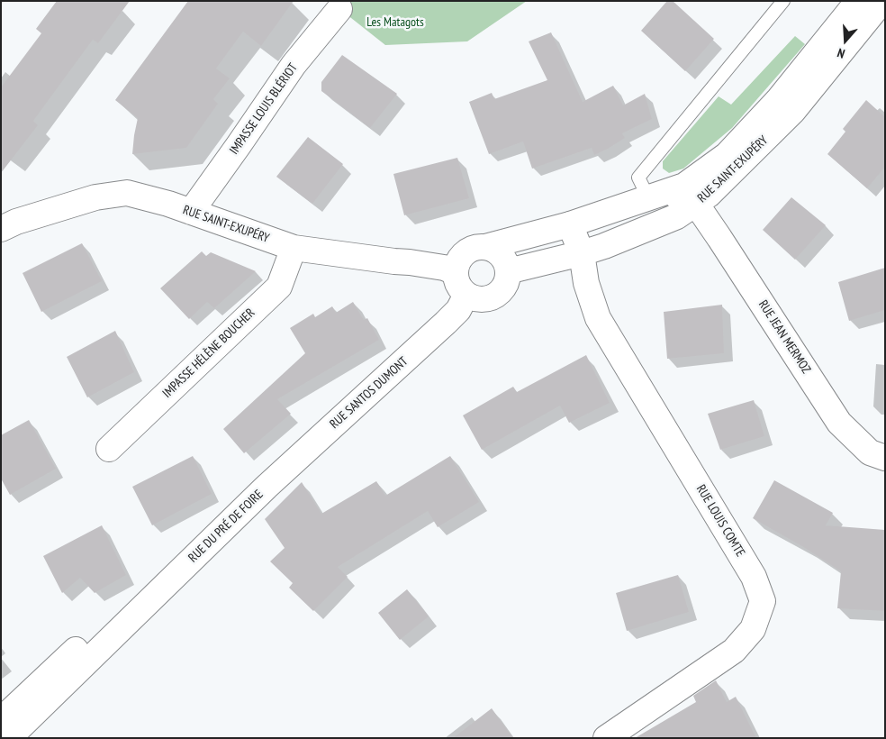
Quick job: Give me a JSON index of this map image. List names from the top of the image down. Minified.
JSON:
{"streets":{"main road":["IMPASSE LOUIS BLÉRIOT","RUE SAINT-EXUPÉRY","RUE JEAN MERMOZ","IMPASSE HÉLÈNE BOUCHER","RUE SANTOS DUMONT","RUE LOUIS COMTE","RUE DU PRÉ DE FOIRE"]},"crossings":[["IMPASSE LOUIS BLÉRIOT","RUE SAINT-EXUPÉRY"],["RUE SAINT-EXUPÉRY","RUE JEAN MERMOZ"],["RUE SAINT-EXUPÉRY","IMPASSE HÉLÈNE BOUCHER"],["RUE SAINT-EXUPÉRY","RUE SANTOS DUMONT"],["RUE SAINT-EXUPÉRY","RUE LOUIS COMTE"],["RUE SANTOS DUMONT","RUE DU PRÉ DE FOIRE"]],"parks":["Les Matagots"],"north":"bottom"}
